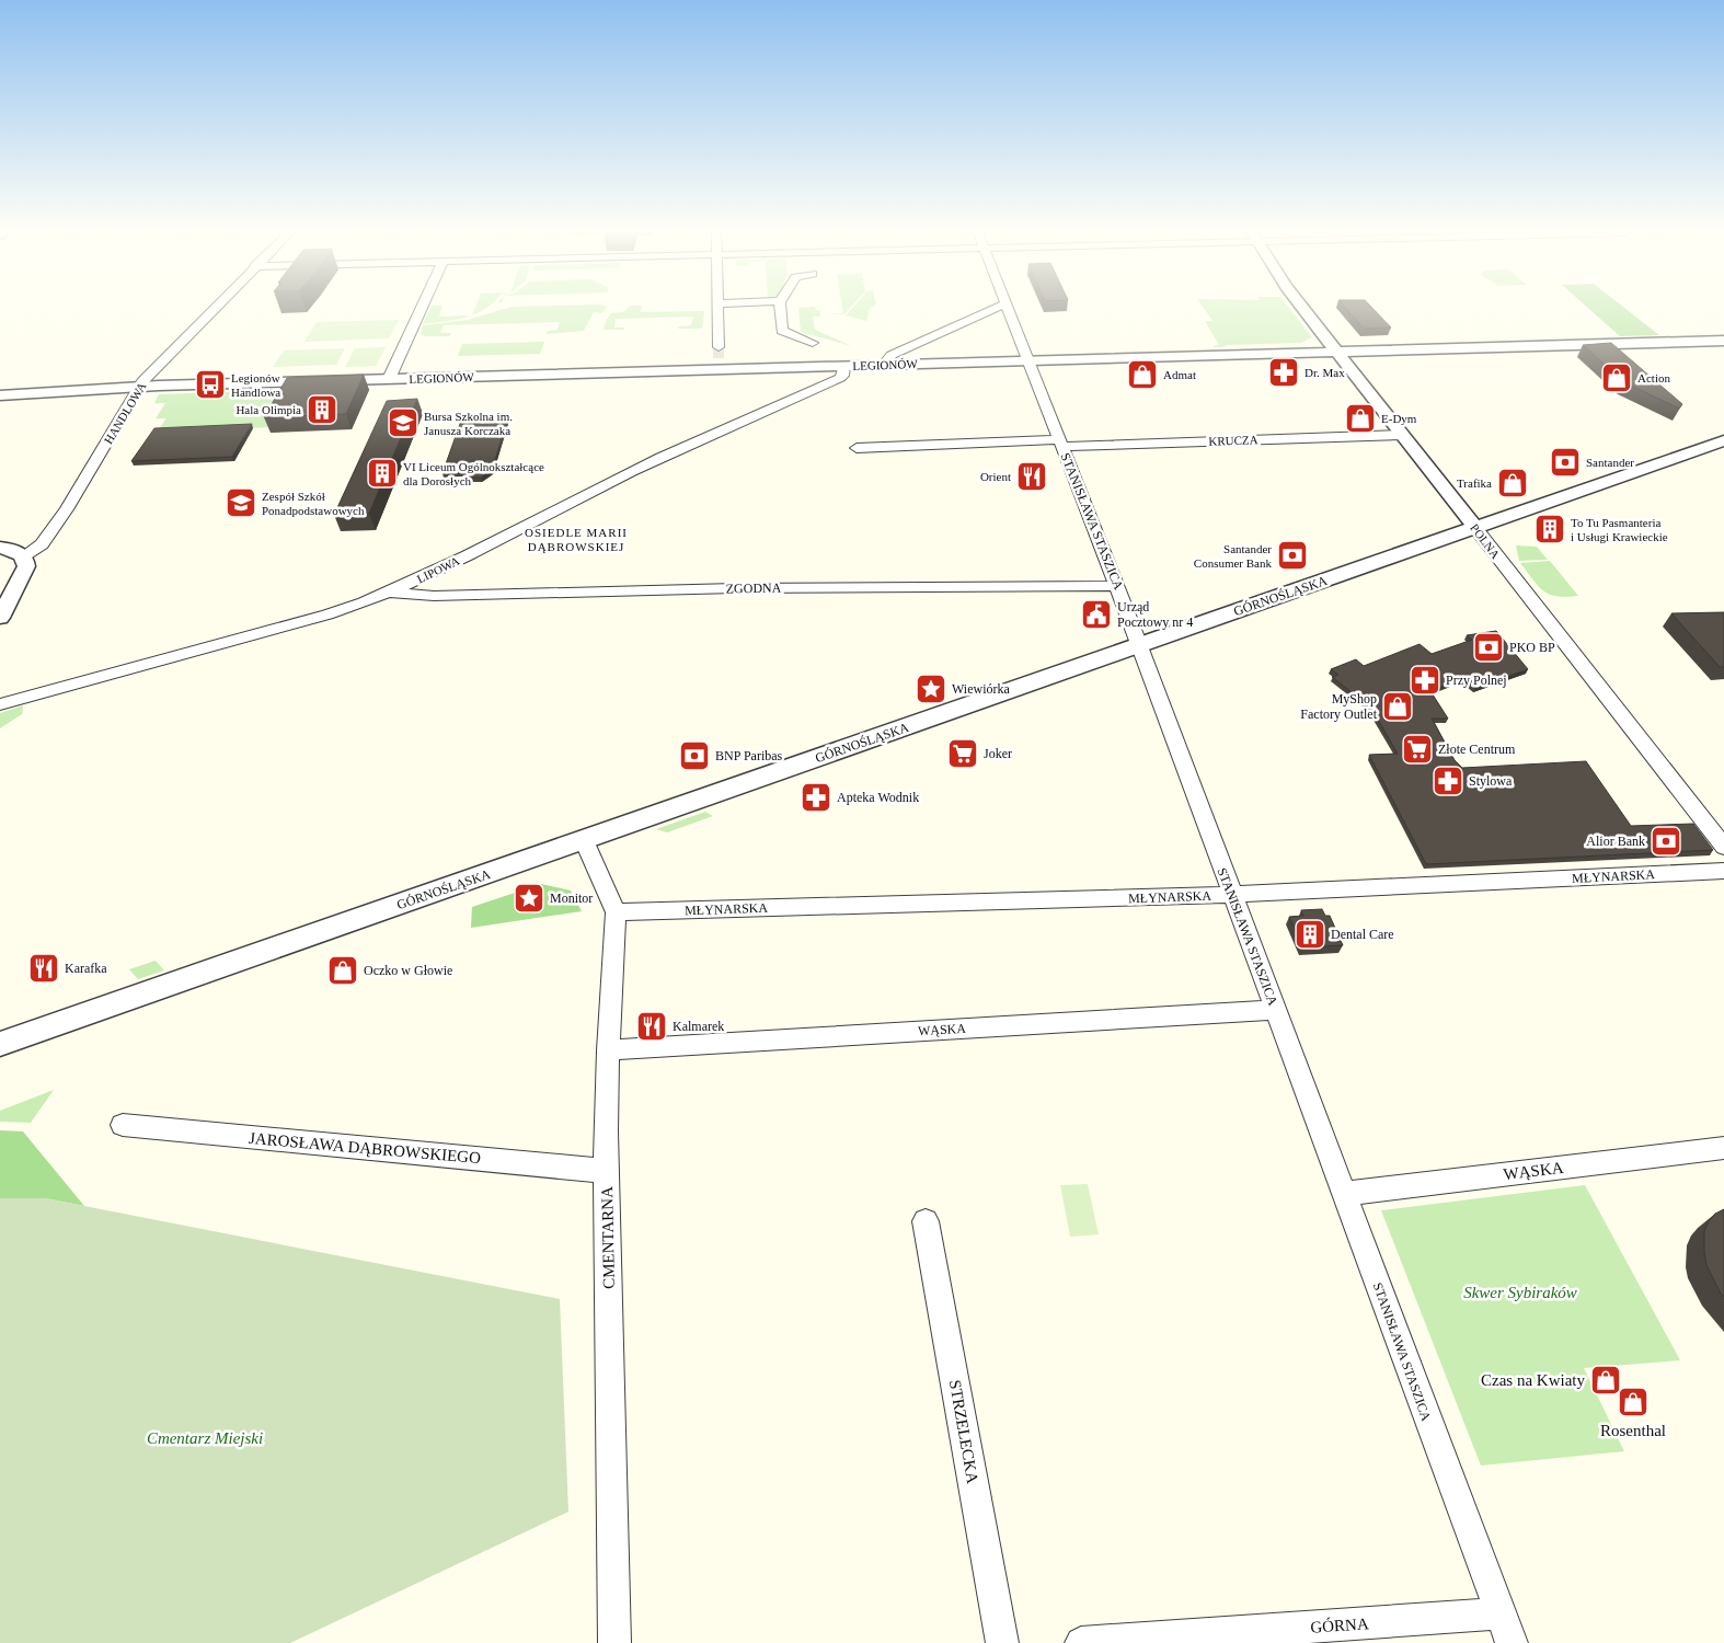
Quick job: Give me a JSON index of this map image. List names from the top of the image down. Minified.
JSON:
{"streets":{"street":["LEGIONÓW","HANDLOWA","KRUCZA","STANISŁAWA STASZICA","POLNA","LIPOWA","ZGODNA","GÓRNOŚLĄSKA","MŁYNARSKA","WĄSKA","JAROSŁAWA DĄBROWSKIEGO","CMENTARNA","STRZELECKA","GÓRNA"]},"crossings":[["LEGIONÓW","HANDLOWA"],["LEGIONÓW","STANISŁAWA STASZICA"],["LEGIONÓW","POLNA"],["LEGIONÓW","LIPOWA"],["KRUCZA","STANISŁAWA STASZICA"],["KRUCZA","POLNA"],["STANISŁAWA STASZICA","ZGODNA"],["STANISŁAWA STASZICA","GÓRNOŚLĄSKA"],["STANISŁAWA STASZICA","MŁYNARSKA"],["STANISŁAWA STASZICA","WĄSKA"],["STANISŁAWA STASZICA","GÓRNA"],["POLNA","GÓRNOŚLĄSKA"],["LIPOWA","ZGODNA"],["GÓRNOŚLĄSKA","CMENTARNA"],["MŁYNARSKA","CMENTARNA"],["WĄSKA","CMENTARNA"],["JAROSŁAWA DĄBROWSKIEGO","CMENTARNA"]],"districts":["OSIEDLE MARII DĄBROWSKIEJ"],"parks":["Skwer Sybiraków","Cmentarz Miejski"],"places":{"pharmacy":["Dr. Max","Przy Polnej","Stylowa","Apteka Wodnik"],"shop":["Admat","Action","E-Dym","Trafika","MyShop Factory Outlet","Oczko w Głowie","Czas na Kwiaty","Rosenthal"],"bus stop":["Legionów Handlowa"],"building":["Hala Olimpia","VI Liceum Ogólnokształcące dla Dorosłych","To Tu Pasmanteria i Usługi Krawieckie","Dental Care"],"school or university":["Bursa Szkolna im. Janusza Korczaka","Zespół Szkół Ponadpodstawowych"],"bank":["Santander","Santander Consumer Bank","PKO BP","BNP Paribas","Alior Bank"],"restaurant":["Orient","Karafka","Kalmarek"],"public building":["Urząd Pocztowy nr 4"],"place":["Wiewiórka","Monitor"],"supermarket":["Złote Centrum","Joker"]}}
